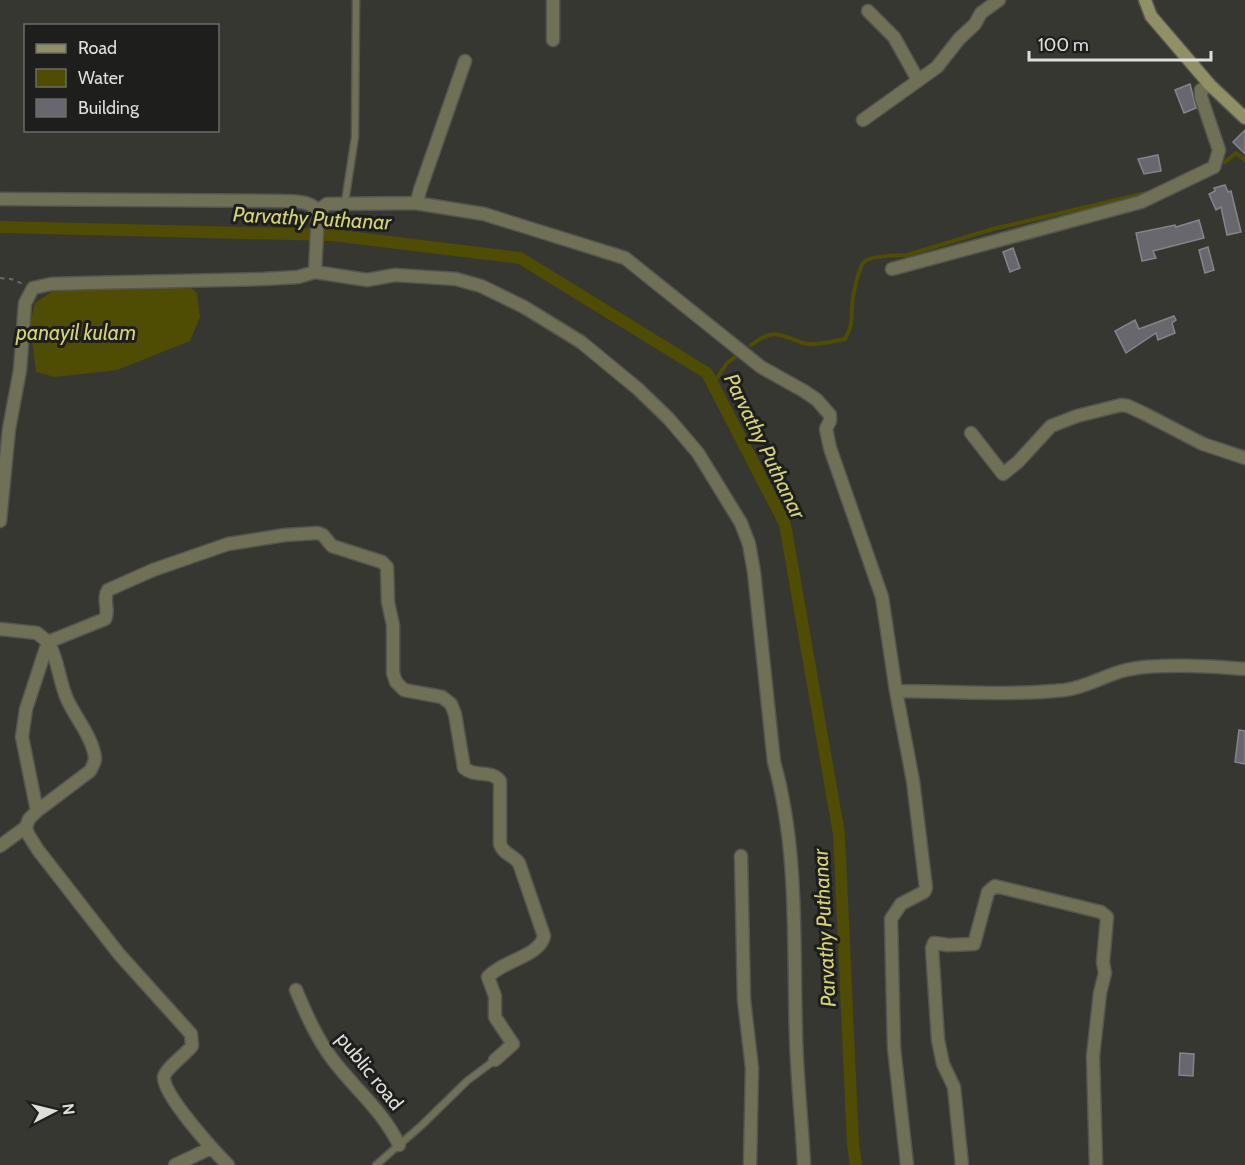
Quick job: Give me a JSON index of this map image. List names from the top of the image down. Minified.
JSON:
{"streets":{"street":["public road"]},"water":["Parvathy Puthanar","panayil kulam"],"legend":["Road","Water","Building"],"scale_bar":"100 m","north":"right"}
